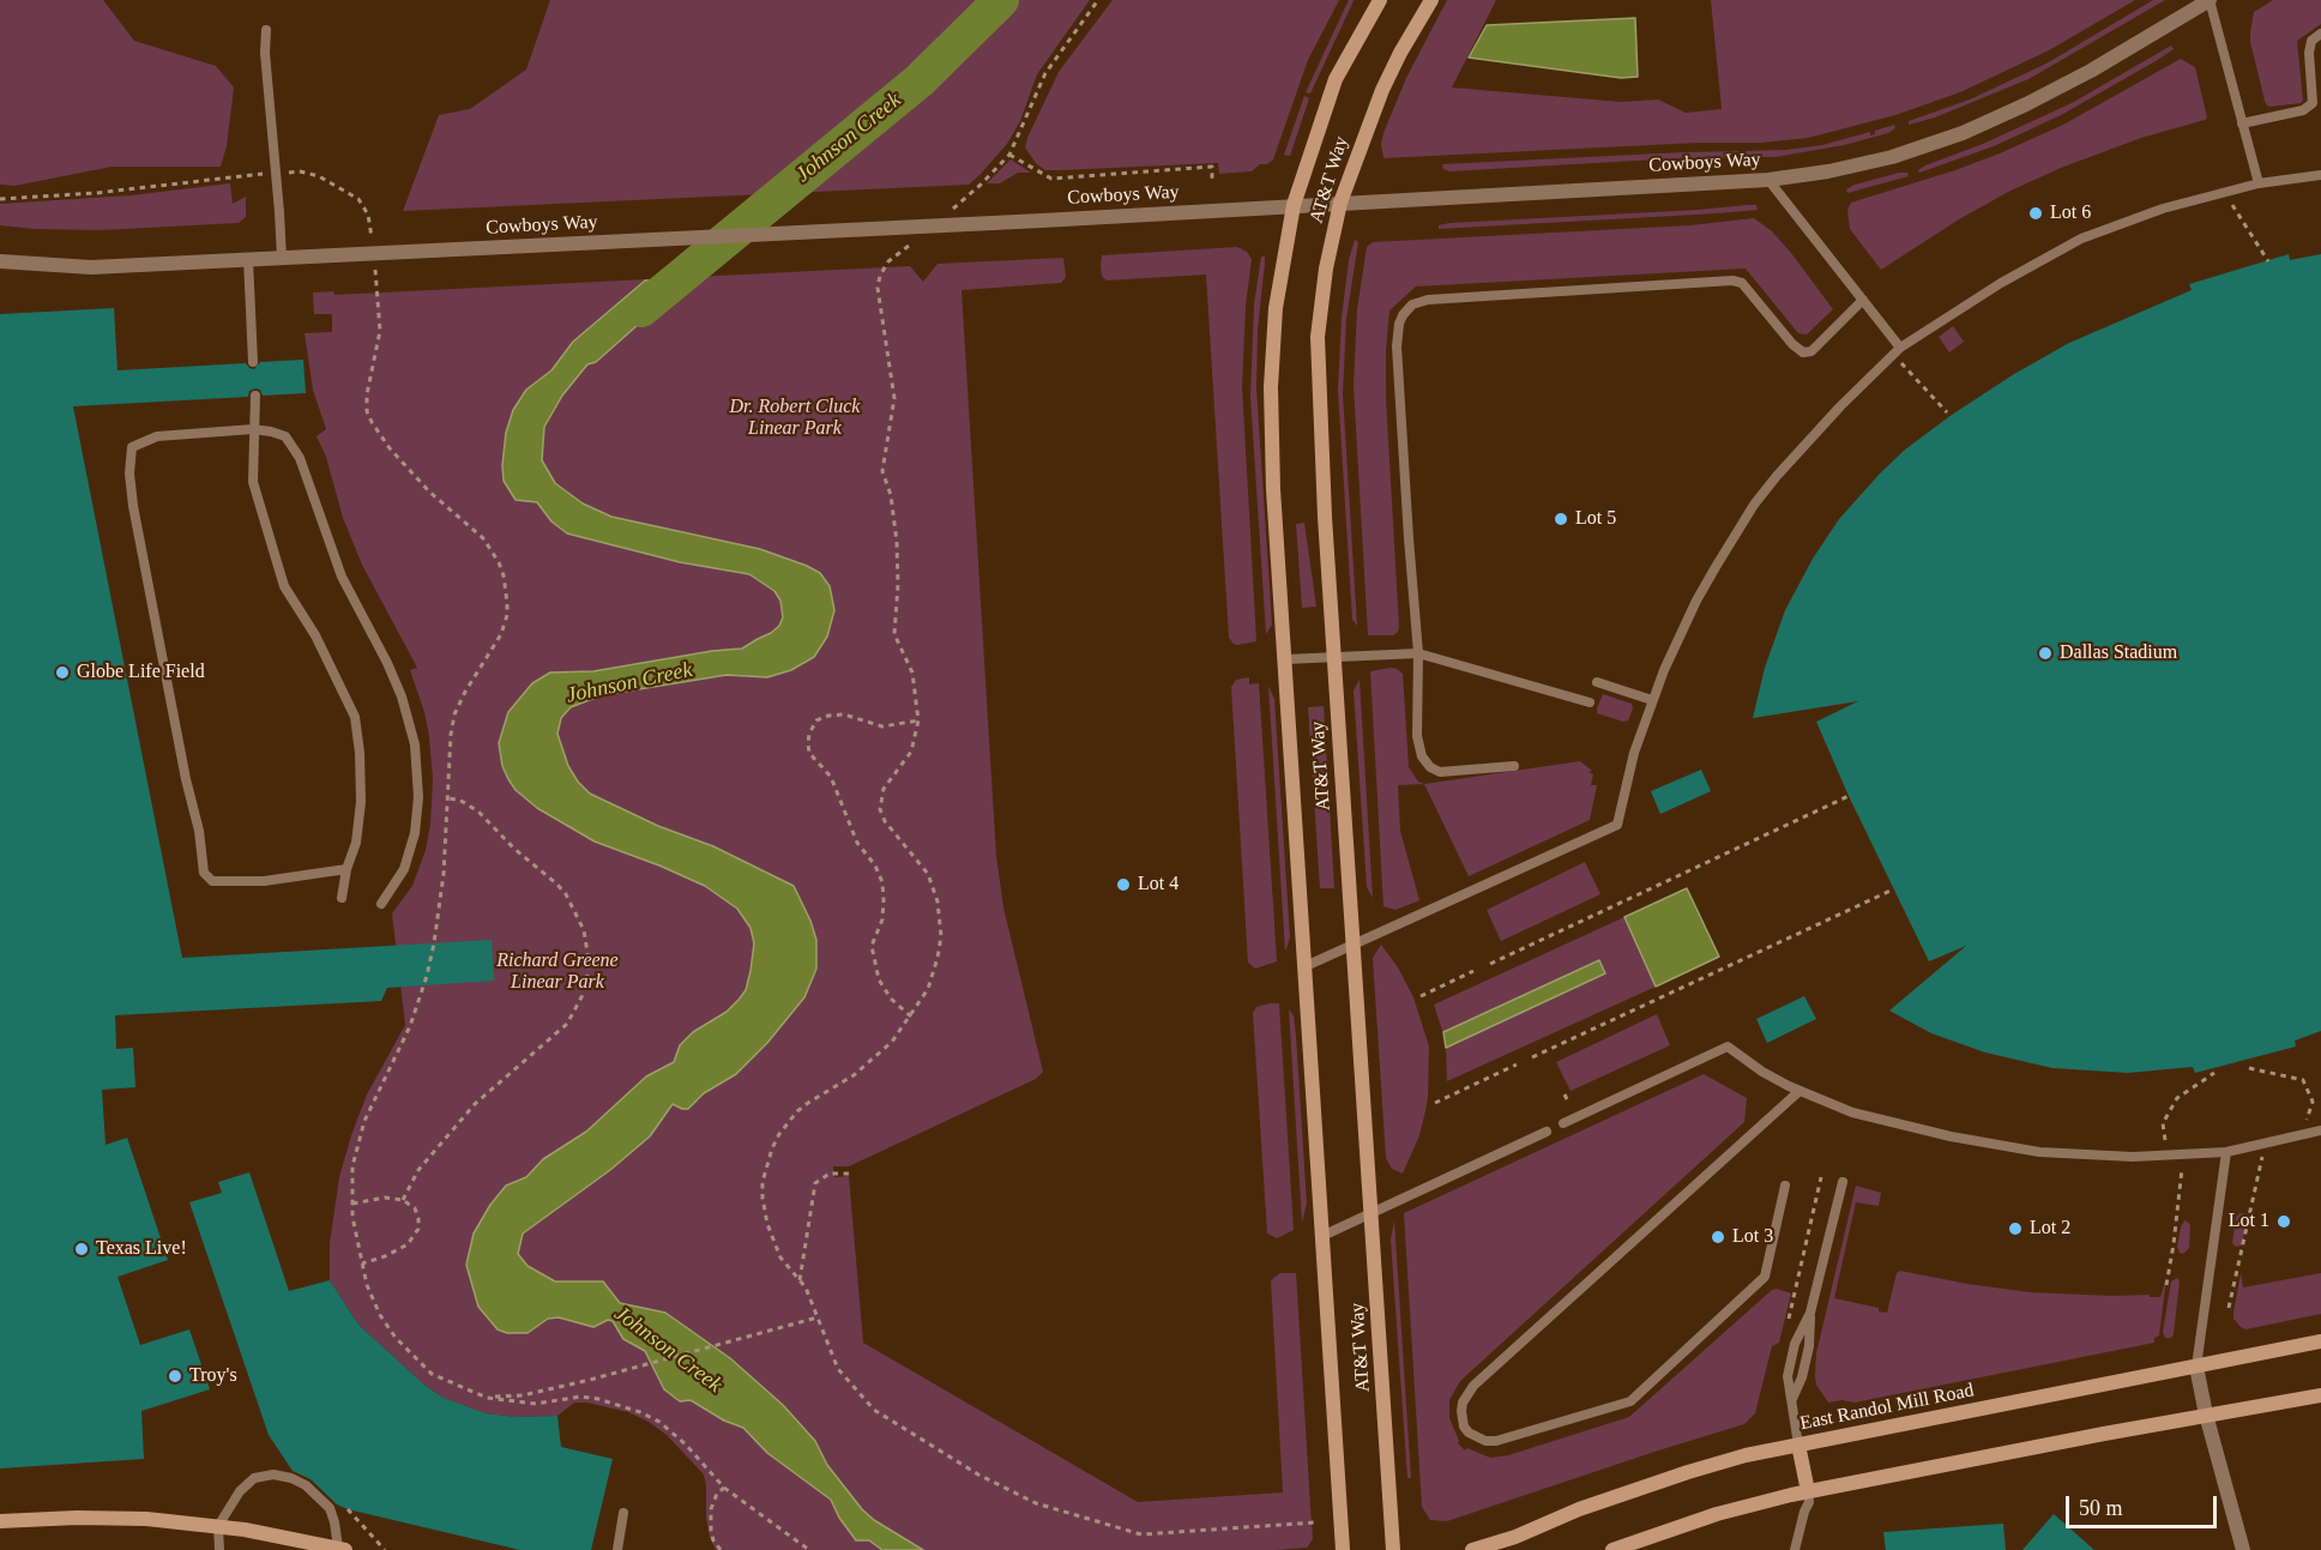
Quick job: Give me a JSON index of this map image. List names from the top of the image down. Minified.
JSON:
{"streets":{"main road":["AT&T Way","East Randol Mill Road"],"street":["Cowboys Way"]},"crossings":[["Cowboys Way","AT&T Way"]],"water":["Johnson Creek"],"parks":["Dr. Robert Cluck Linear Park","Richard Greene Linear Park"],"places":["Lot 6","Lot 5","Dallas Stadium","Globe Life Field","Lot 4","Lot 1","Lot 2","Lot 3","Texas Live!","Troy's"],"scale_bar":"50 m"}
